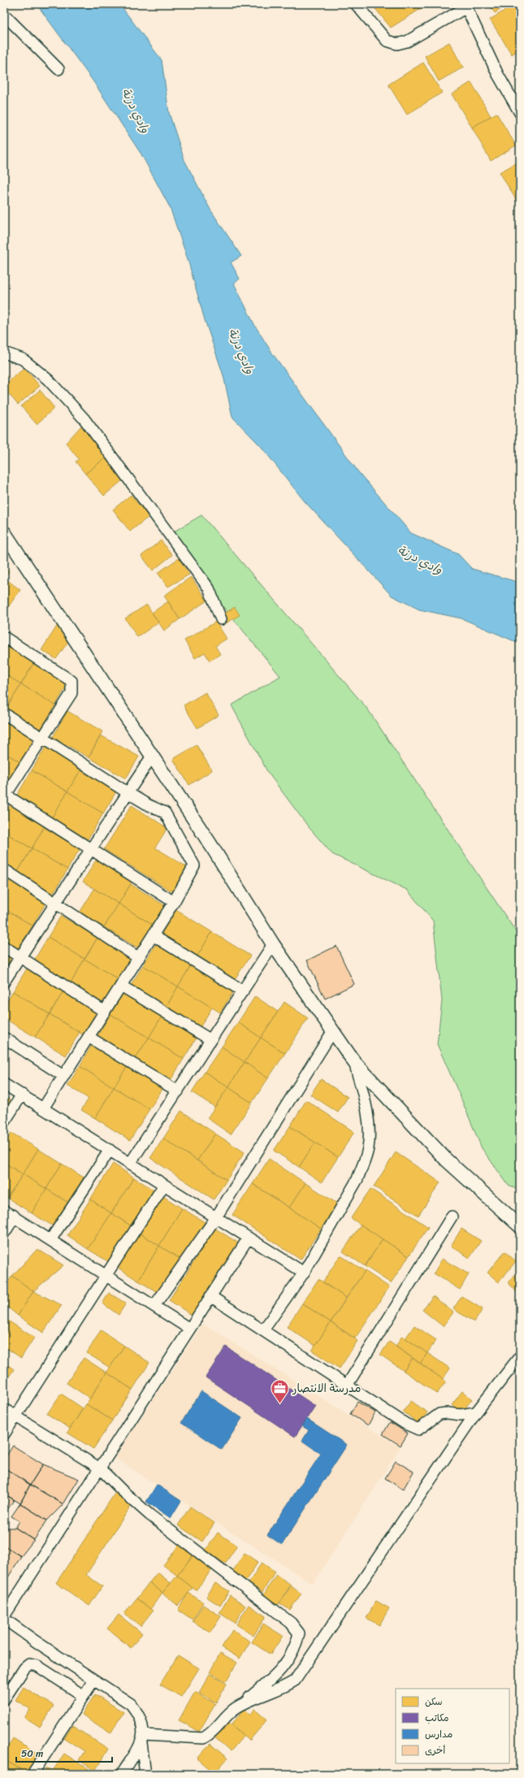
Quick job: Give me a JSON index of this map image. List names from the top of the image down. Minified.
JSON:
{"water":["وادي درنة"],"places":{"office":["مدرسة الانتصار"]},"legend":["سكن","مكاتب","مدارس","أخرى"],"scale_bar":"50 m"}
